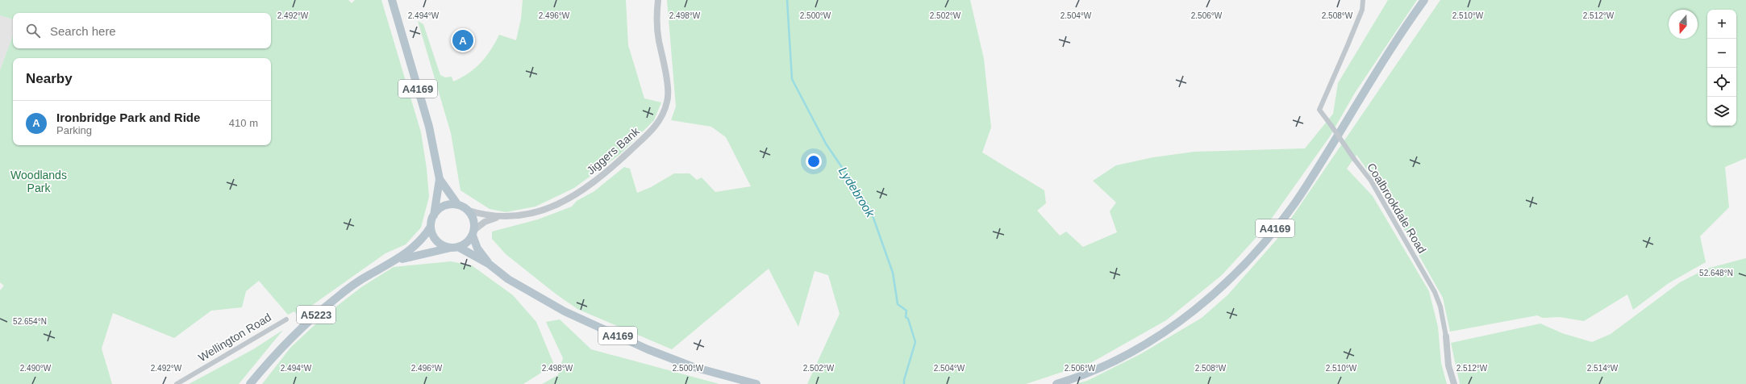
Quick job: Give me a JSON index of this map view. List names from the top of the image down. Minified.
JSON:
{"streets":{"main road":["A4169","A5223"],"street":["Jiggers Bank","Coalbrookdale Road","Wellington Road"]},"crossings":[["A4169","Jiggers Bank"],["A4169","A5223"],["Jiggers Bank","A5223"]],"water":["Lydebrook"],"parks":["Woodlands Park"],"north":"bottom","page":{"map_buttons":["+","−"],"search":"Search here","pins":"A","heading":"Nearby","list":[{"mark":"A","name":"Ironbridge Park and Ride","note":"Parking","value":"410 m"}]},"coordinates":["2.494°W","2.496°W","2.498°W","2.502°W","2.504°W","2.506°W","2.508°W","2.510°W","2.492°W","2.500°W","2.512°W","52.648°N","52.654°N","2.490°W","2.514°W"]}
